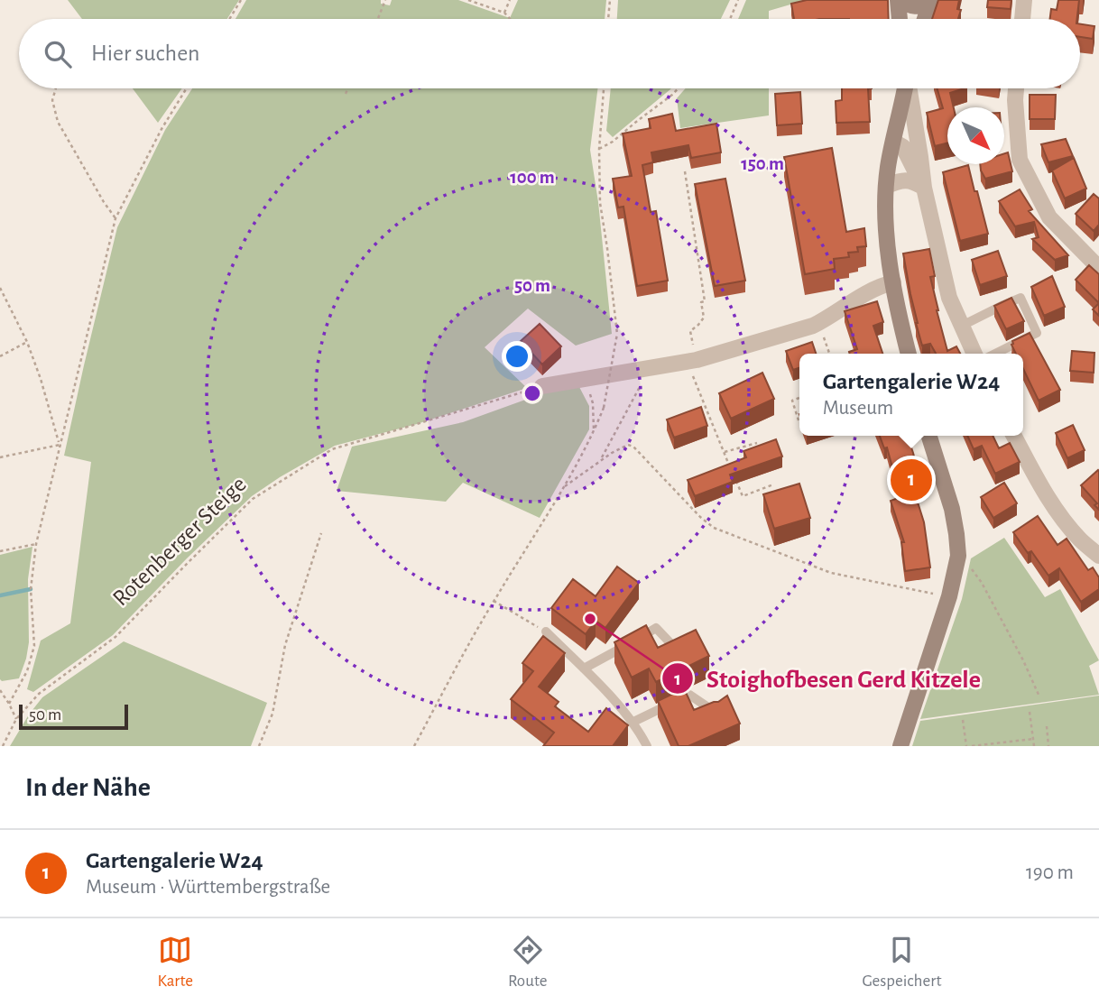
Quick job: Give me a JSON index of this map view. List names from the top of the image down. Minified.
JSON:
{"streets":{"path":["Rotenberger Steige"]},"places":["Stoighofbesen Gerd Kitzele"],"scale_bar":"50 m","north":"bottom right","page":{"search":"Hier suchen","popup":["Gartengalerie W24","Museum"],"pins":"1","scale":"50 m","heading":"In der Nähe","list":[{"mark":"1","name":"Gartengalerie W24","note":"Museum · Württembergstraße","value":"190 m"}],"nav":["Karte","Route","Gespeichert"]},"rings":["150 m","100 m","50 m"]}
